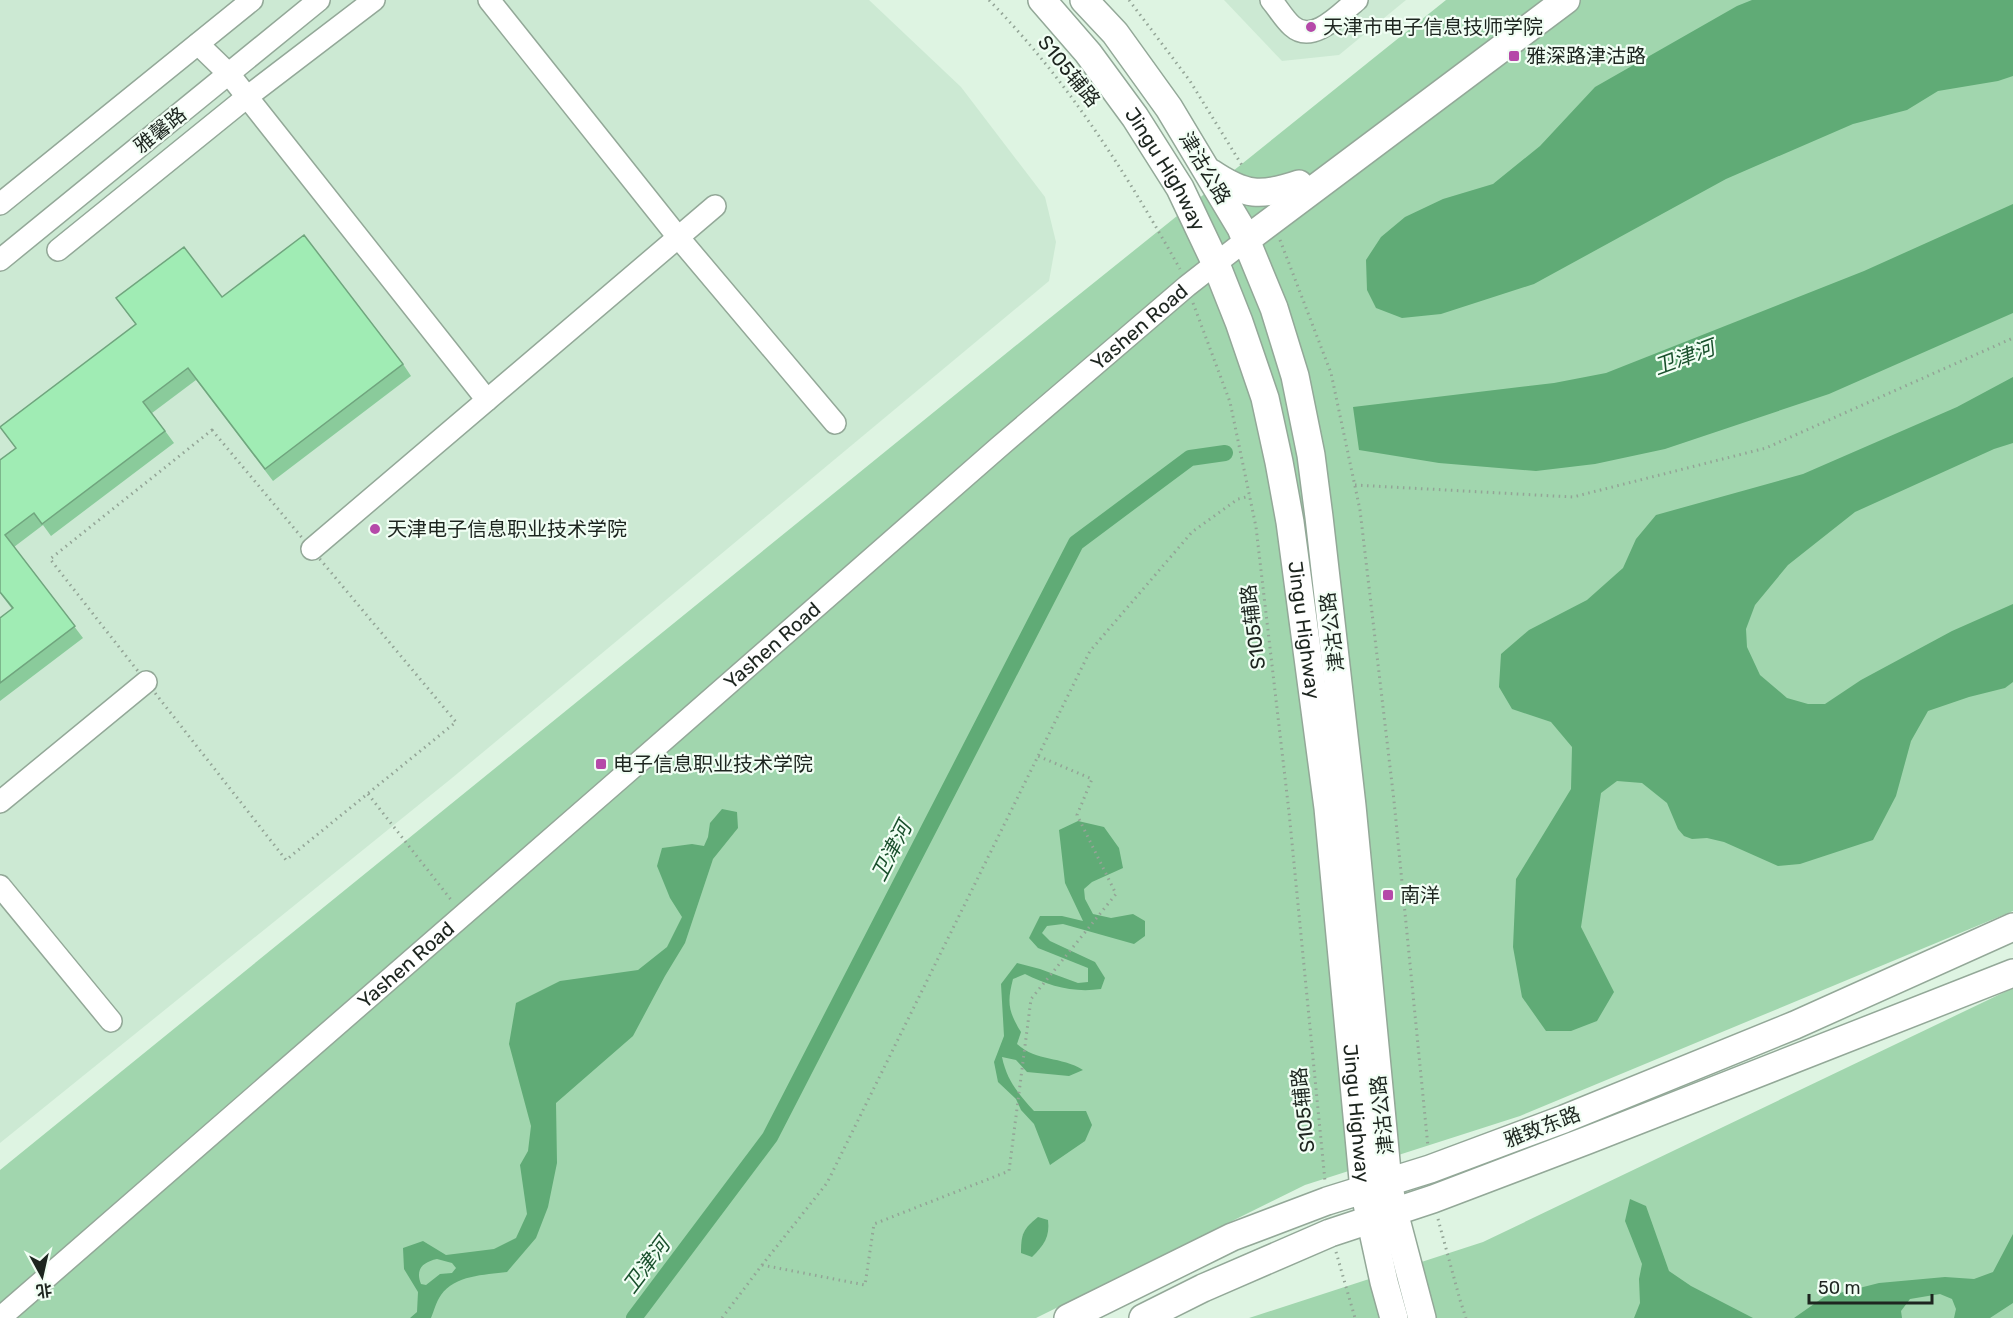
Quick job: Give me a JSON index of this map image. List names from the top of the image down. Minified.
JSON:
{"streets":{"main road":["津沽公路","Jingu Highway","Yashen Road","雅致东路"],"street":["雅馨路"],"path":["S105辅路"]},"crossings":[["S105辅路","Yashen Road"],["S105辅路","雅致东路"],["津沽公路","Jingu Highway"],["津沽公路","Yashen Road"],["津沽公路","雅致东路"],["Jingu Highway","Yashen Road"],["Jingu Highway","雅致东路"]],"water":["卫津河"],"places":{"other":["天津市电子信息技师学院","天津电子信息职业技术学院"],"transit":["雅深路津沽路","电子信息职业技术学院","南洋"]},"scale_bar":"50 m","north":"bottom"}
